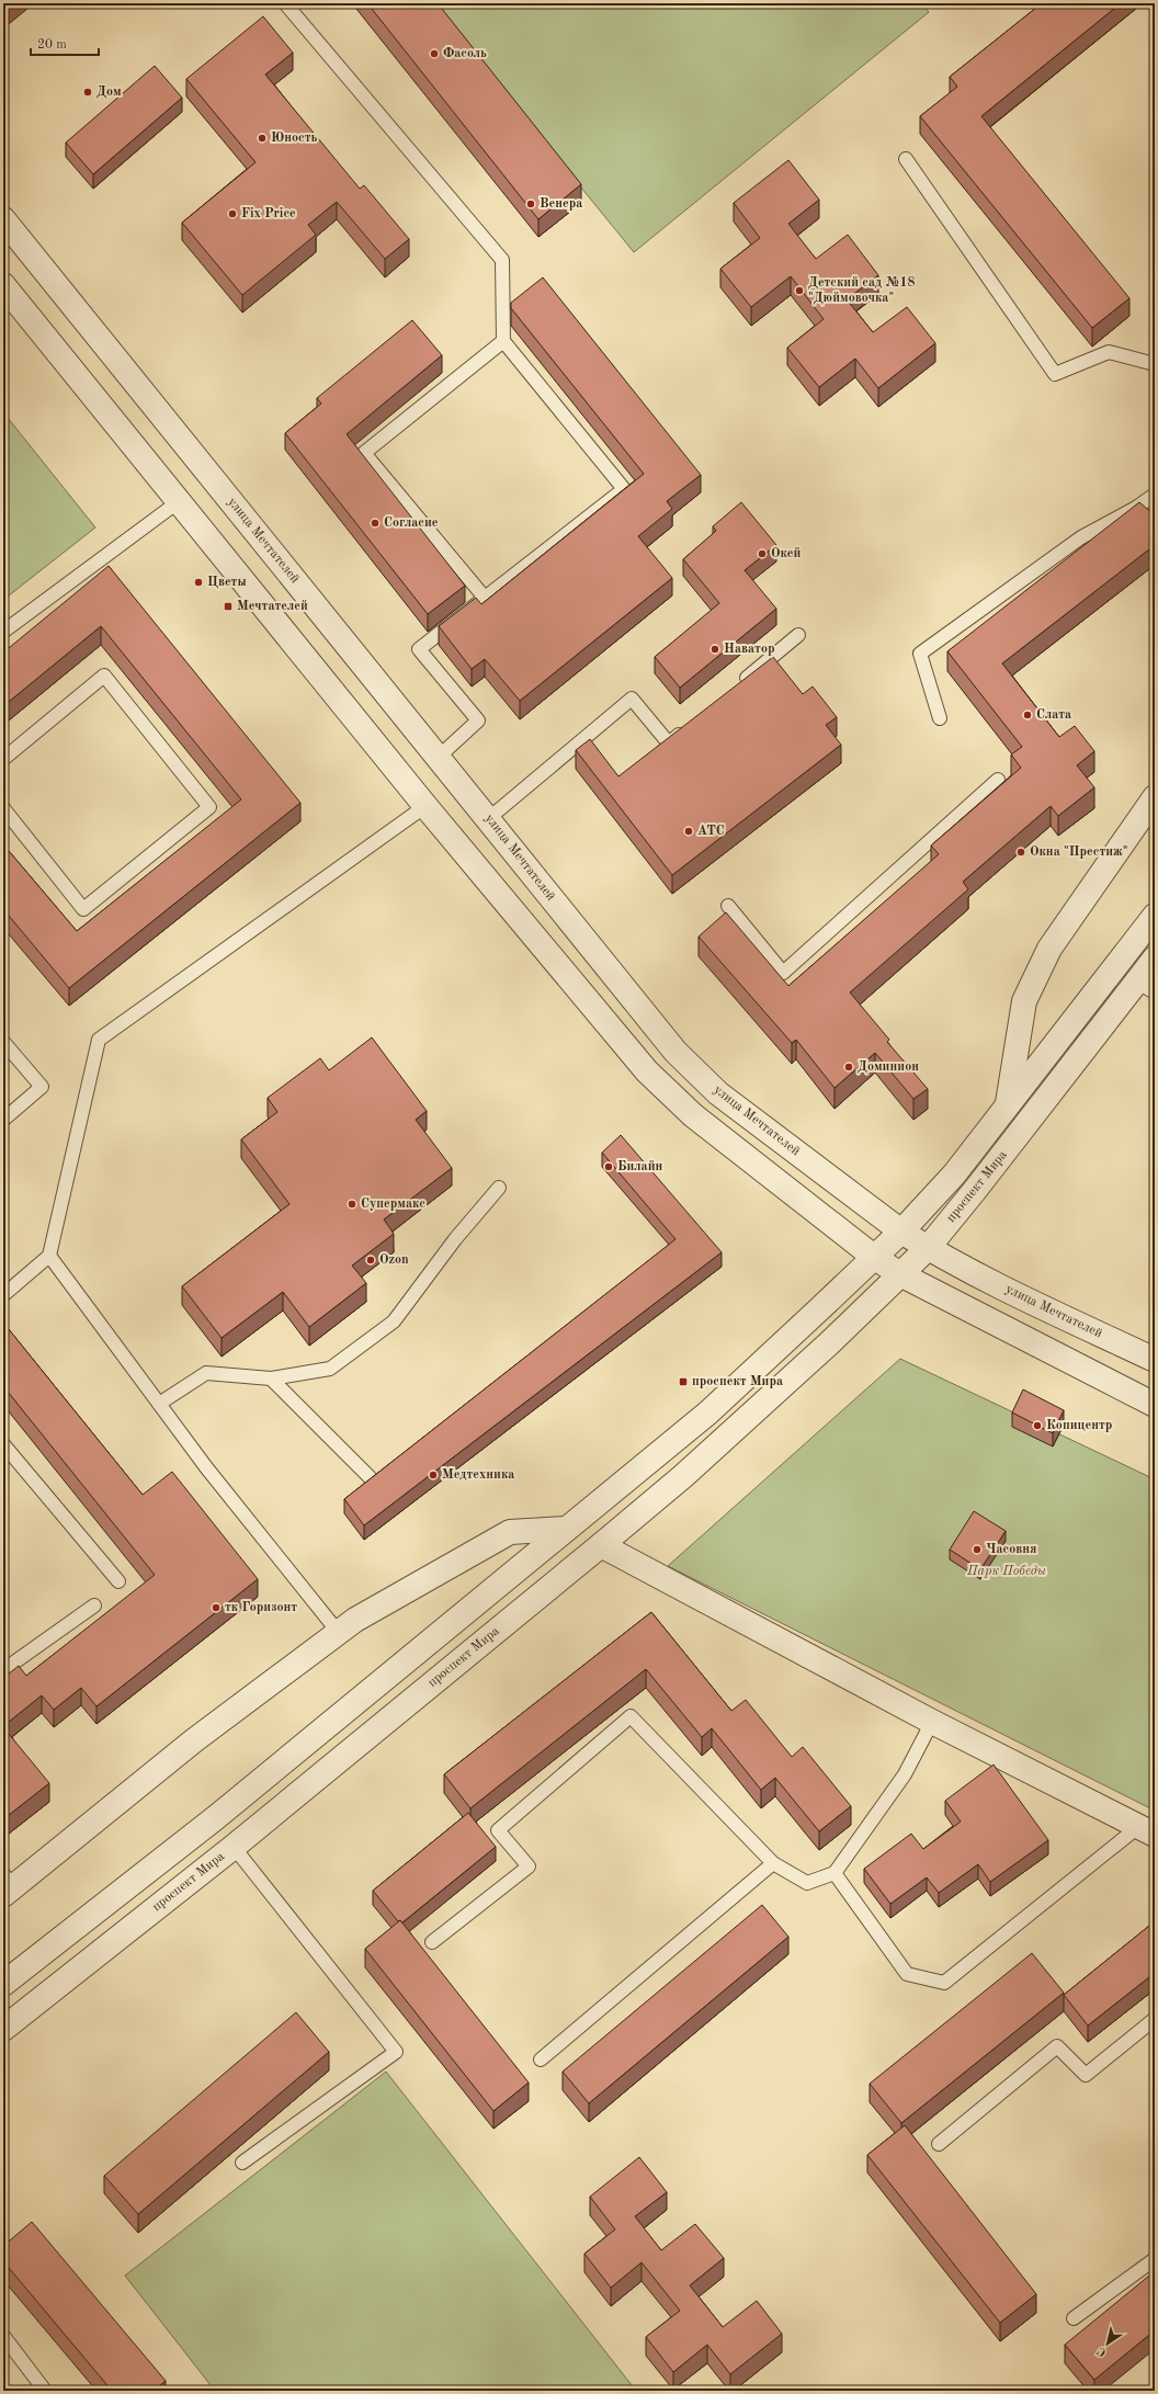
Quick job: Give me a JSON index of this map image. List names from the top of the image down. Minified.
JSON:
{"streets":{"street":["улица Мечтателей","проспект Мира"]},"crossings":[["улица Мечтателей","проспект Мира"]],"parks":["Парк Победы"],"places":{"other":["Фасоль","Дом","Юность","Венера","Fix Price","Детский сад №18 \"Дюймовочка\"","Согласие","Окей","Цветы","Наватор","Слата","АТС","Окна \"Престиж\"","Доминион","Билайн","Супермакс","Ozon","Копицентр","Медтехника","Часовня","тк Горизонт"],"transit":["Мечтателей","проспект Мира"]},"scale_bar":"20 m","north":"bottom left"}
